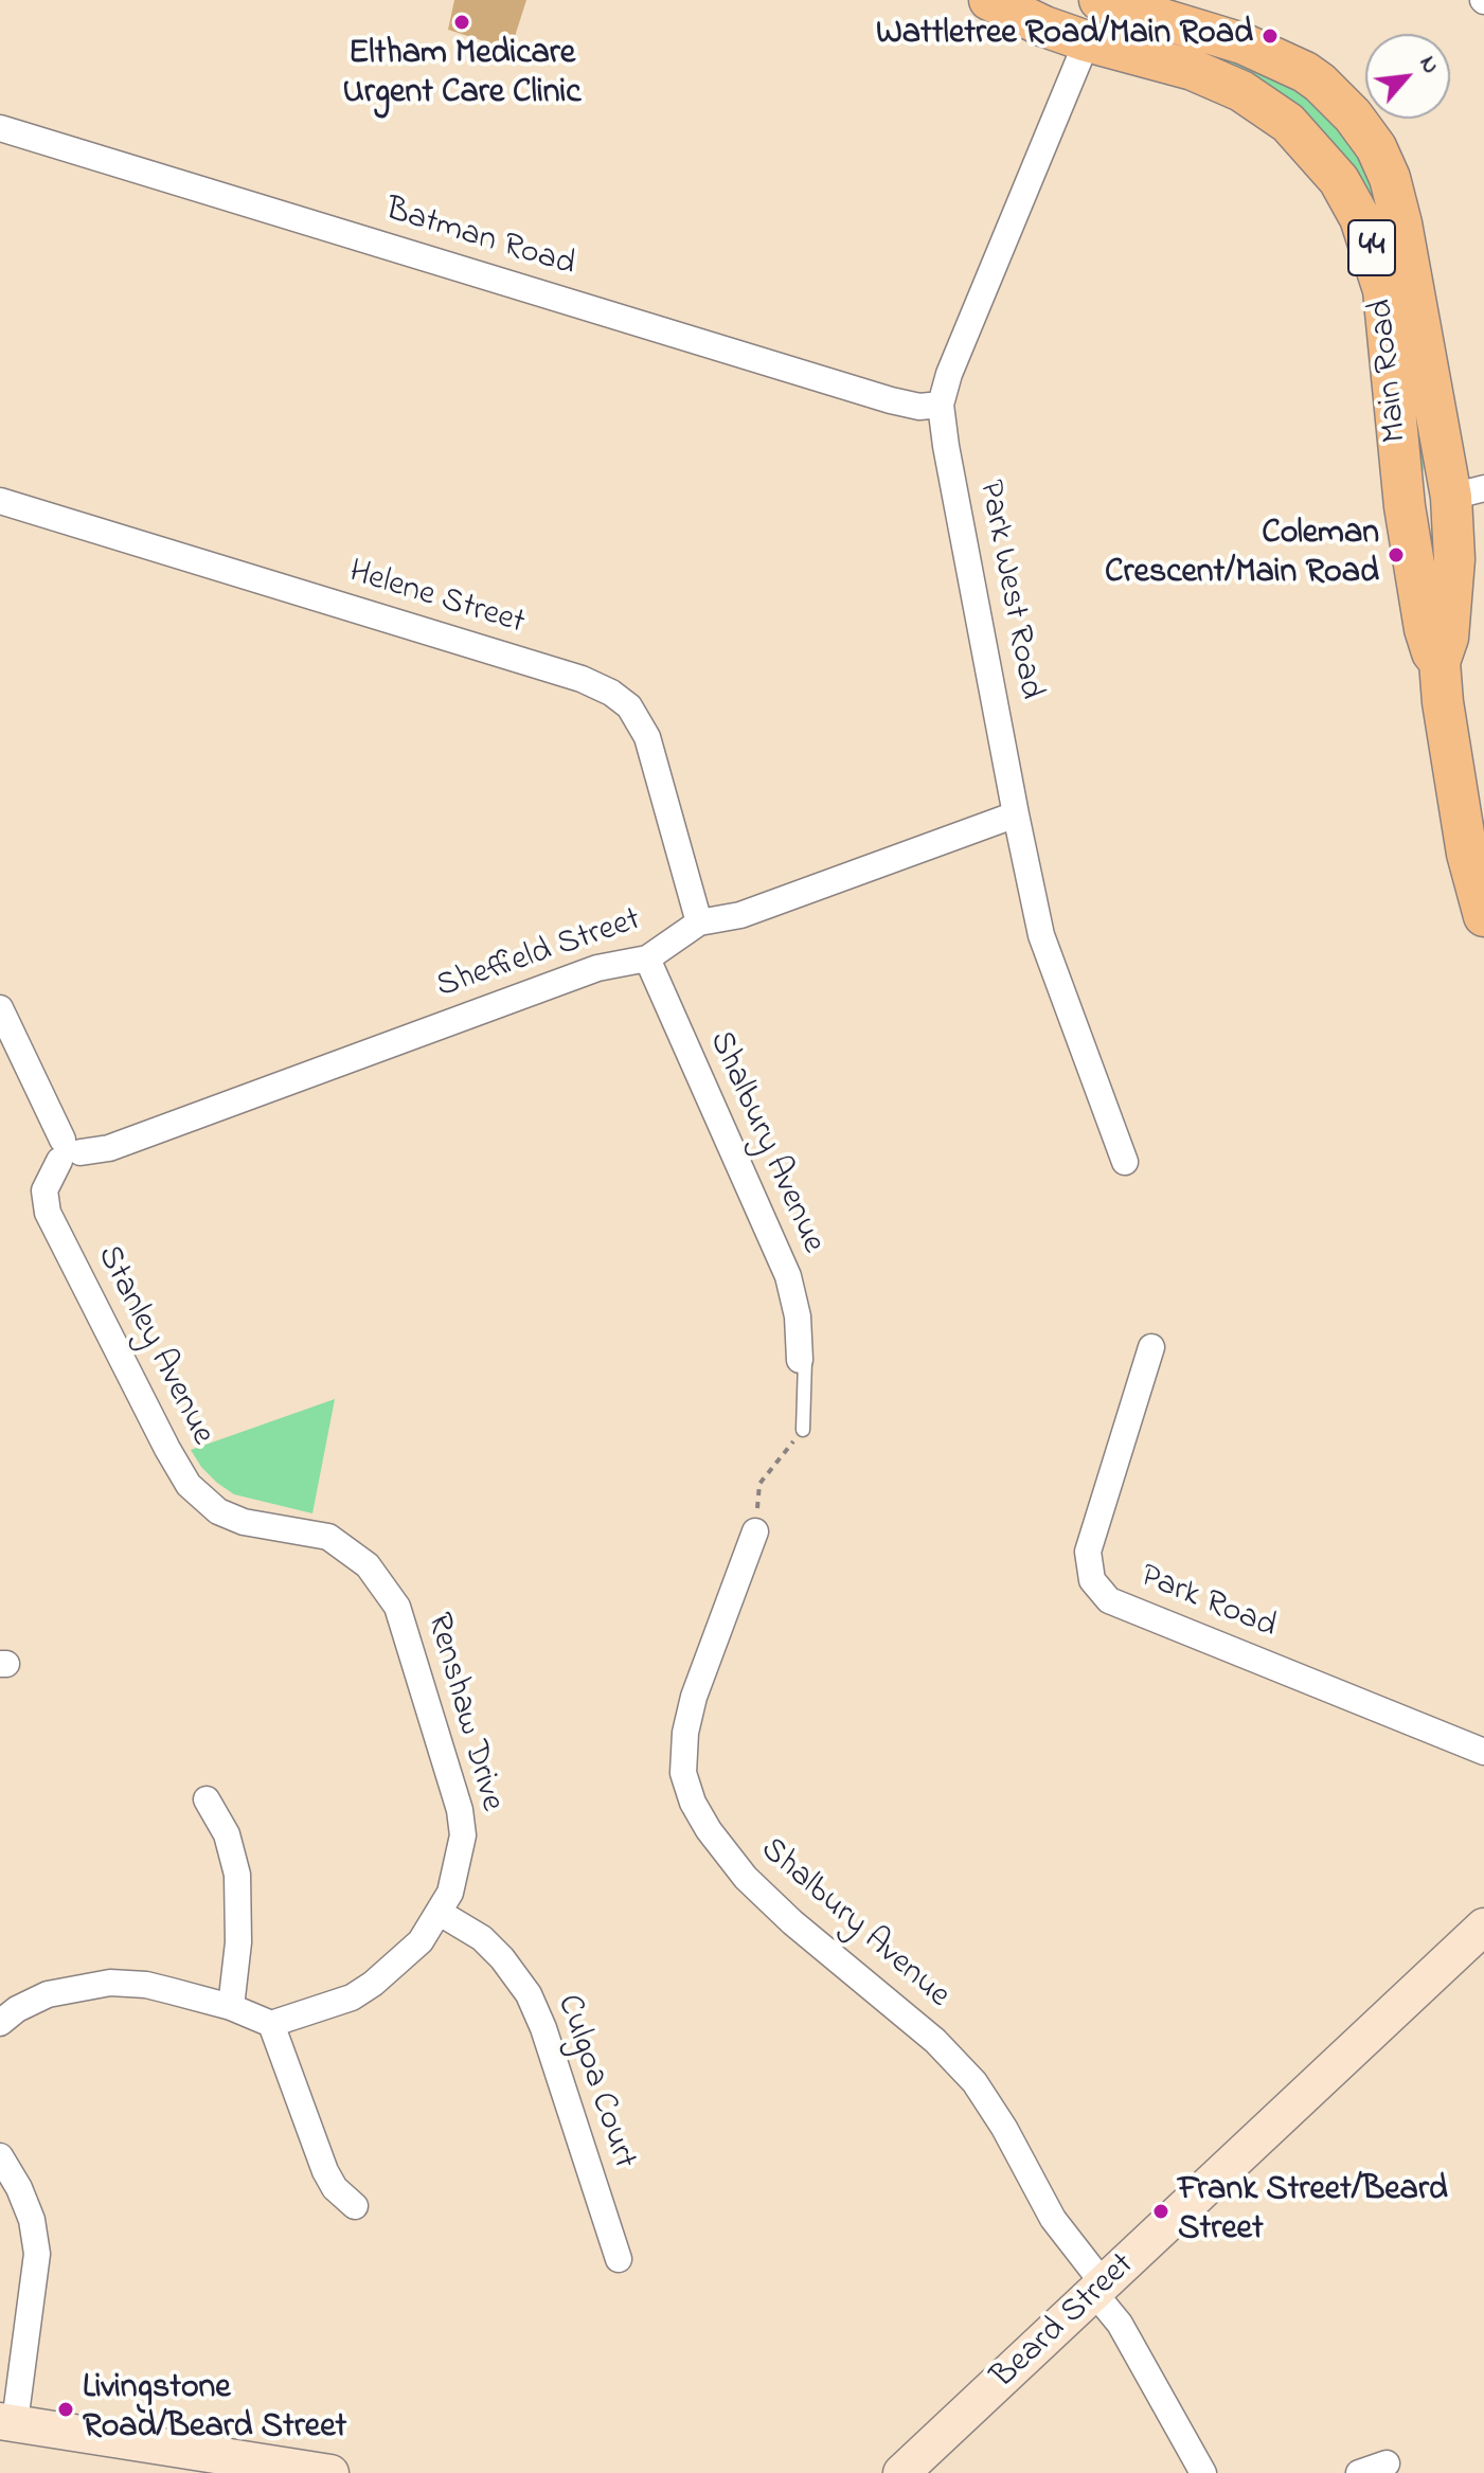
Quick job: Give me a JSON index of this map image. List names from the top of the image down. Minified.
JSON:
{"streets":{"main road":["44","Main Road"],"street":["Batman Road","Park West Road","Helene Street","Sheffield Street","Shalbury Avenue","Stanley Avenue","Park Road","Renshaw Drive","Culgoa Court","Beard Street"]},"crossings":[["Batman Road","Park West Road"],["Main Road","Park West Road"],["Park West Road","Sheffield Street"],["Helene Street","Sheffield Street"],["Sheffield Street","Shalbury Avenue"],["Sheffield Street","Stanley Avenue"],["Shalbury Avenue","Beard Street"],["Stanley Avenue","Renshaw Drive"],["Renshaw Drive","Culgoa Court"]],"places":["Eltham Medicare Urgent Care Clinic","Wattletree Road/Main Road","Coleman Crescent/Main Road","Frank Street/Beard Street","Livingstone Road/Beard Street"],"north":"top right"}
